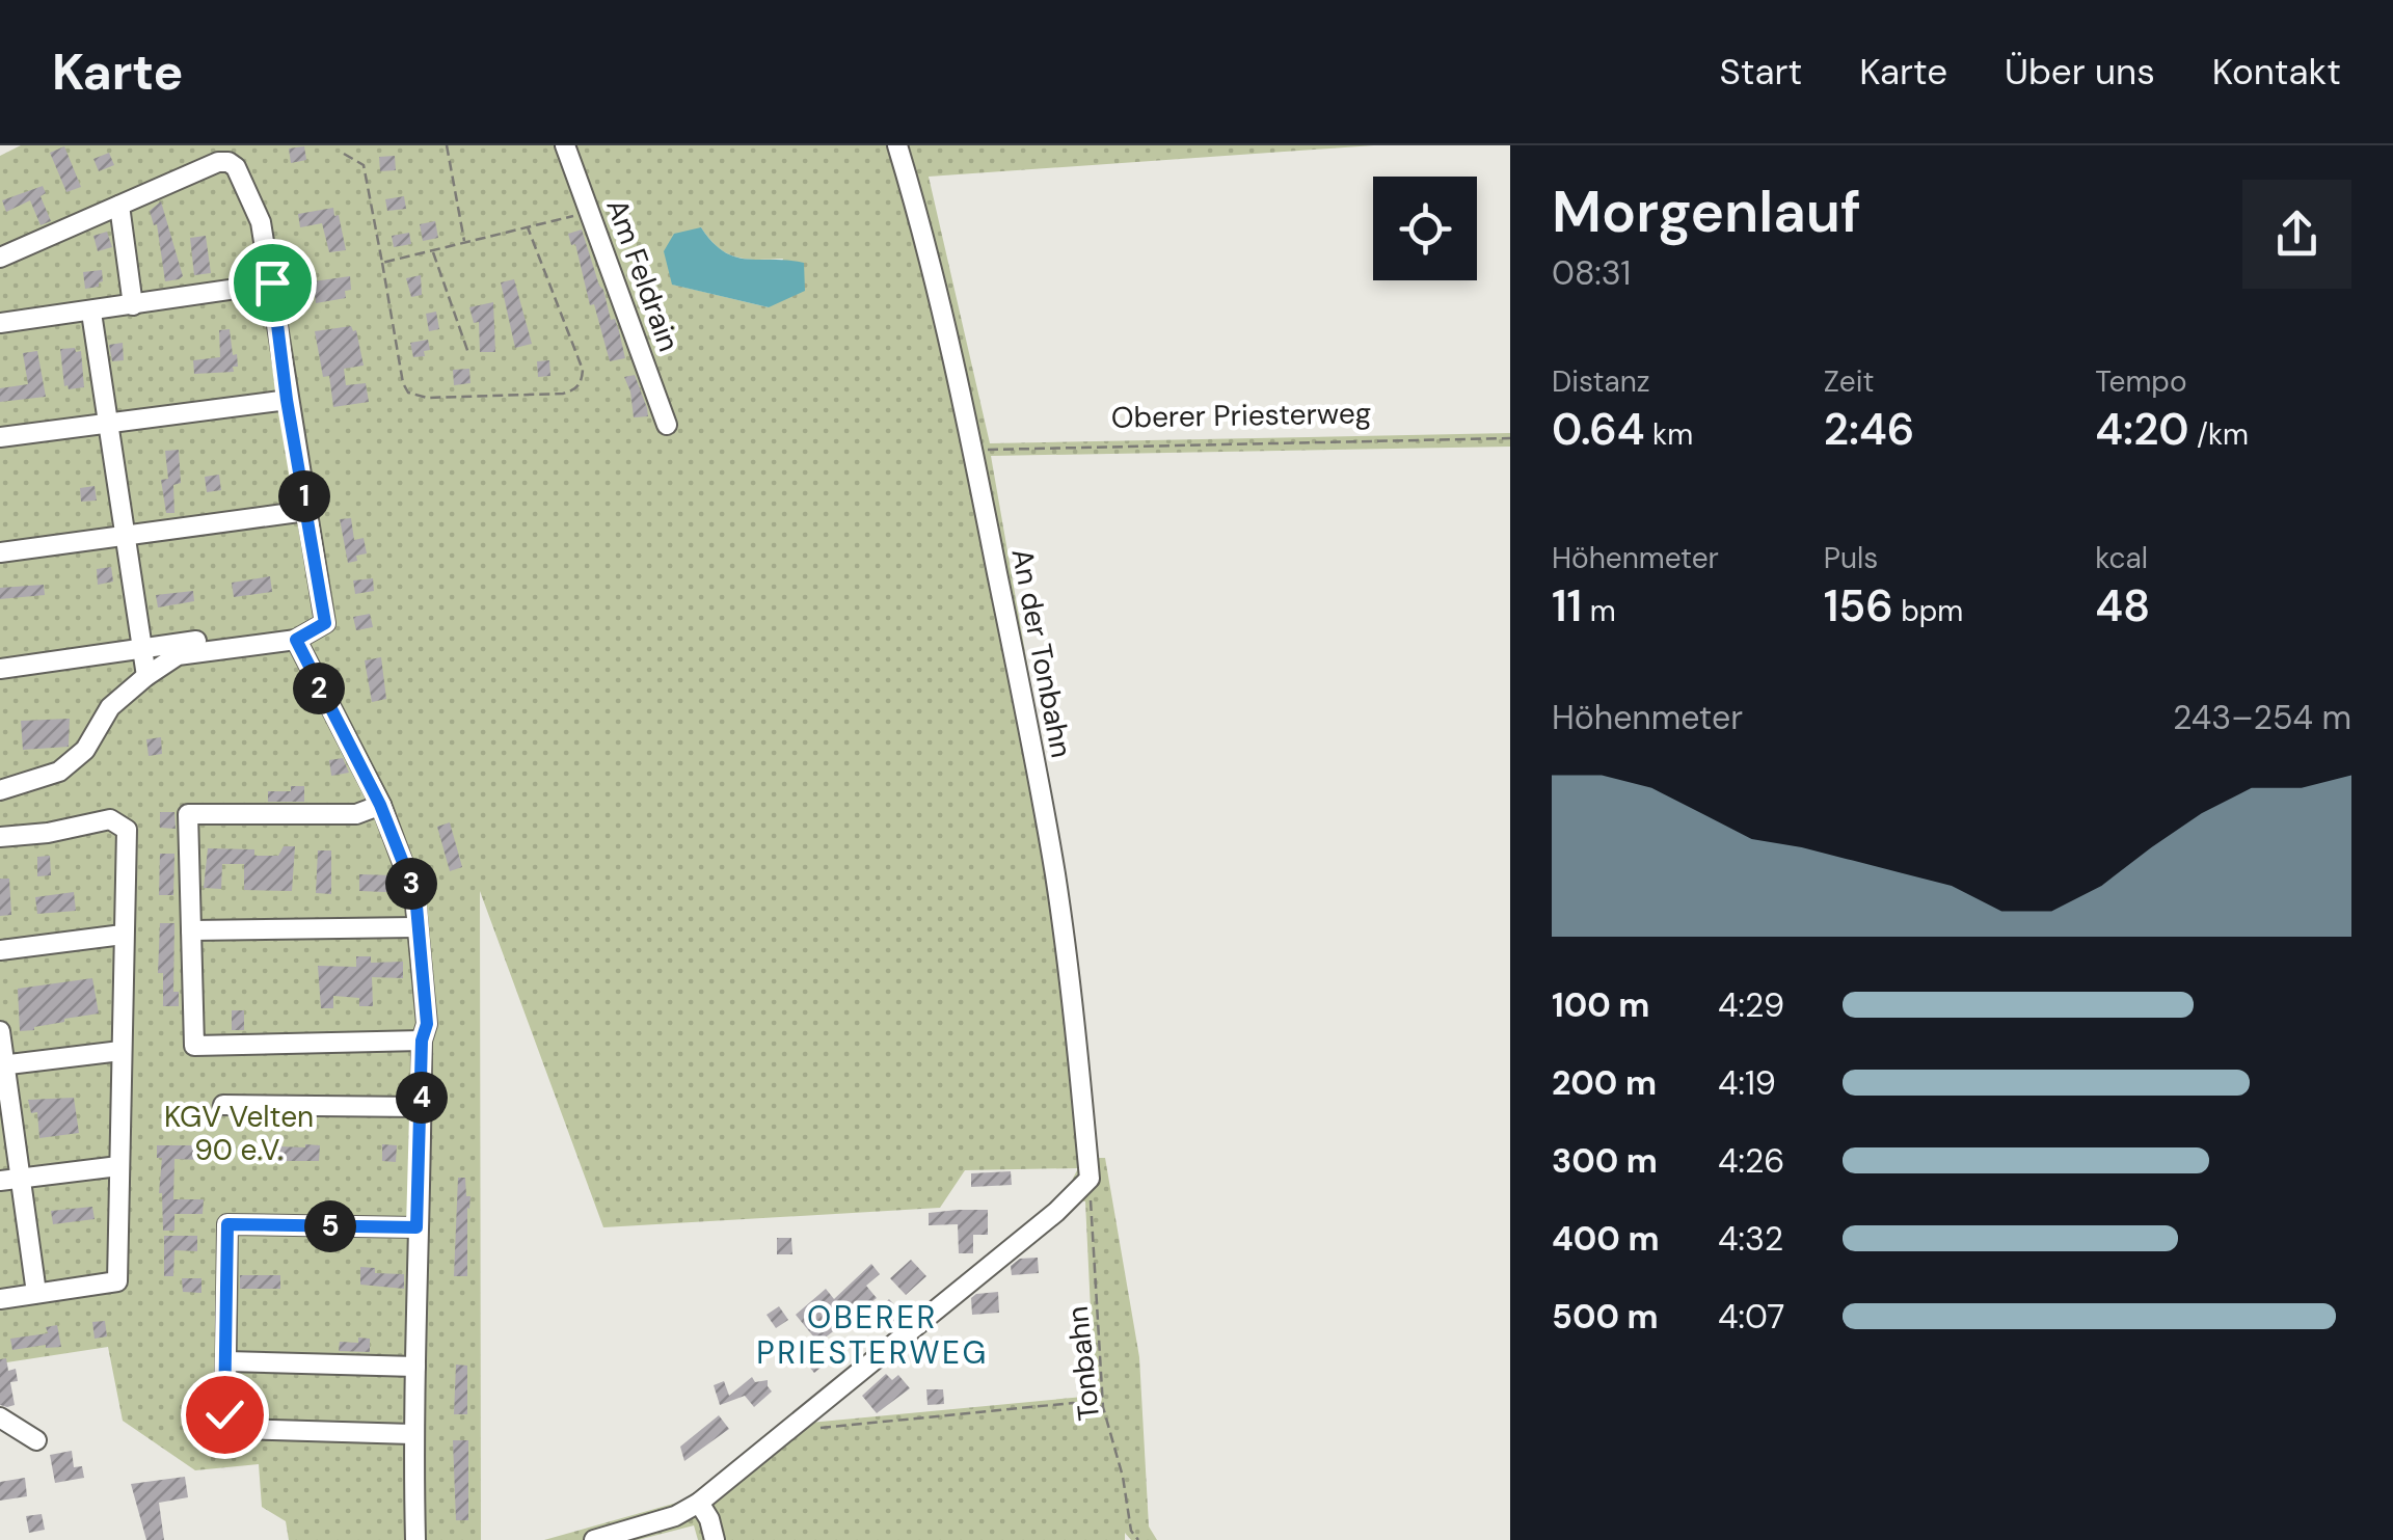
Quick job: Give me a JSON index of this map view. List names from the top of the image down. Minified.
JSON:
{"streets":{"street":["Am Feldrain","An der Tonbahn"],"path":["Oberer Priesterweg","Tonbahn"]},"crossings":[["Oberer Priesterweg","An der Tonbahn"],["An der Tonbahn","Tonbahn"]],"districts":["OBERER PRIESTERWEG"],"parks":["KGV Velten 90 e.V."],"page":{"header":"Karte","nav":["Start","Karte","Über uns","Kontakt"],"heading":["Morgenlauf","08:31"],"stats":[["Distanz","0.64 km"],["Zeit","2:46"],["Tempo","4:20 /km"],["Höhenmeter","11 m"],["Puls","156 bpm"],["kcal","48"]],"pins":["1","2","3","4","5"],"chart":["Höhenmeter","243–254 m"],"list":[{"name":"100 m","note":"4:29"},{"name":"200 m","note":"4:19"},{"name":"300 m","note":"4:26"},{"name":"400 m","note":"4:32"},{"name":"500 m","note":"4:07"}]}}
